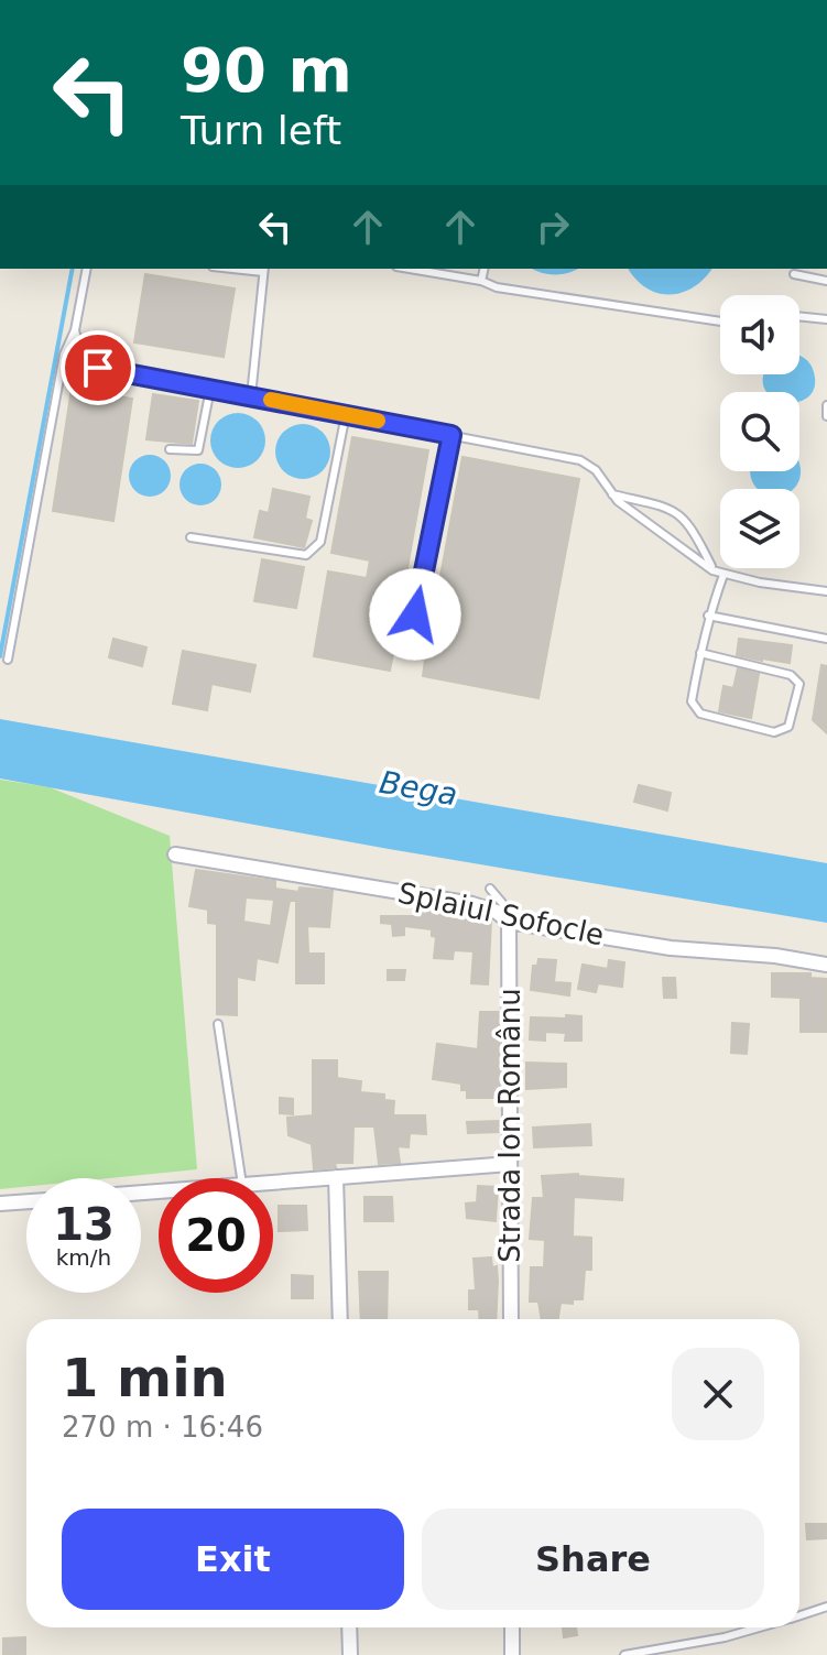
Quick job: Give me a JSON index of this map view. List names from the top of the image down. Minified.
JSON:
{"streets":{"street":["Splaiul Sofocle","Strada Ion Românu"]},"crossings":[["Splaiul Sofocle","Strada Ion Românu"]],"water":["Bega"],"page":{"turn":["90 m","Turn left"],"speed":"13 km/h","limit":"20","heading":["1 min","270 m · 16:46"],"buttons":["Exit","Share"]}}
